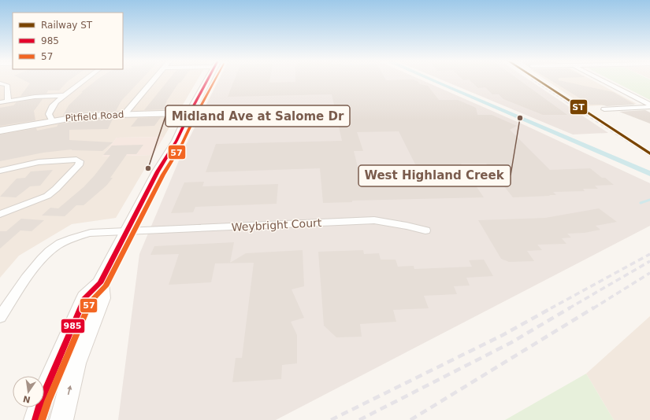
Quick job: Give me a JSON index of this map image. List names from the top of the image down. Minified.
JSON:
{"streets":{"main road":["Pitfield Road"],"street":["Weybright Court"]},"places":["West Highland Creek","Midland Ave at Salome Dr"],"lines":["rail line ST","transit line 985","transit line 57"],"legend":["Railway ST","985","57"],"north":"bottom"}
